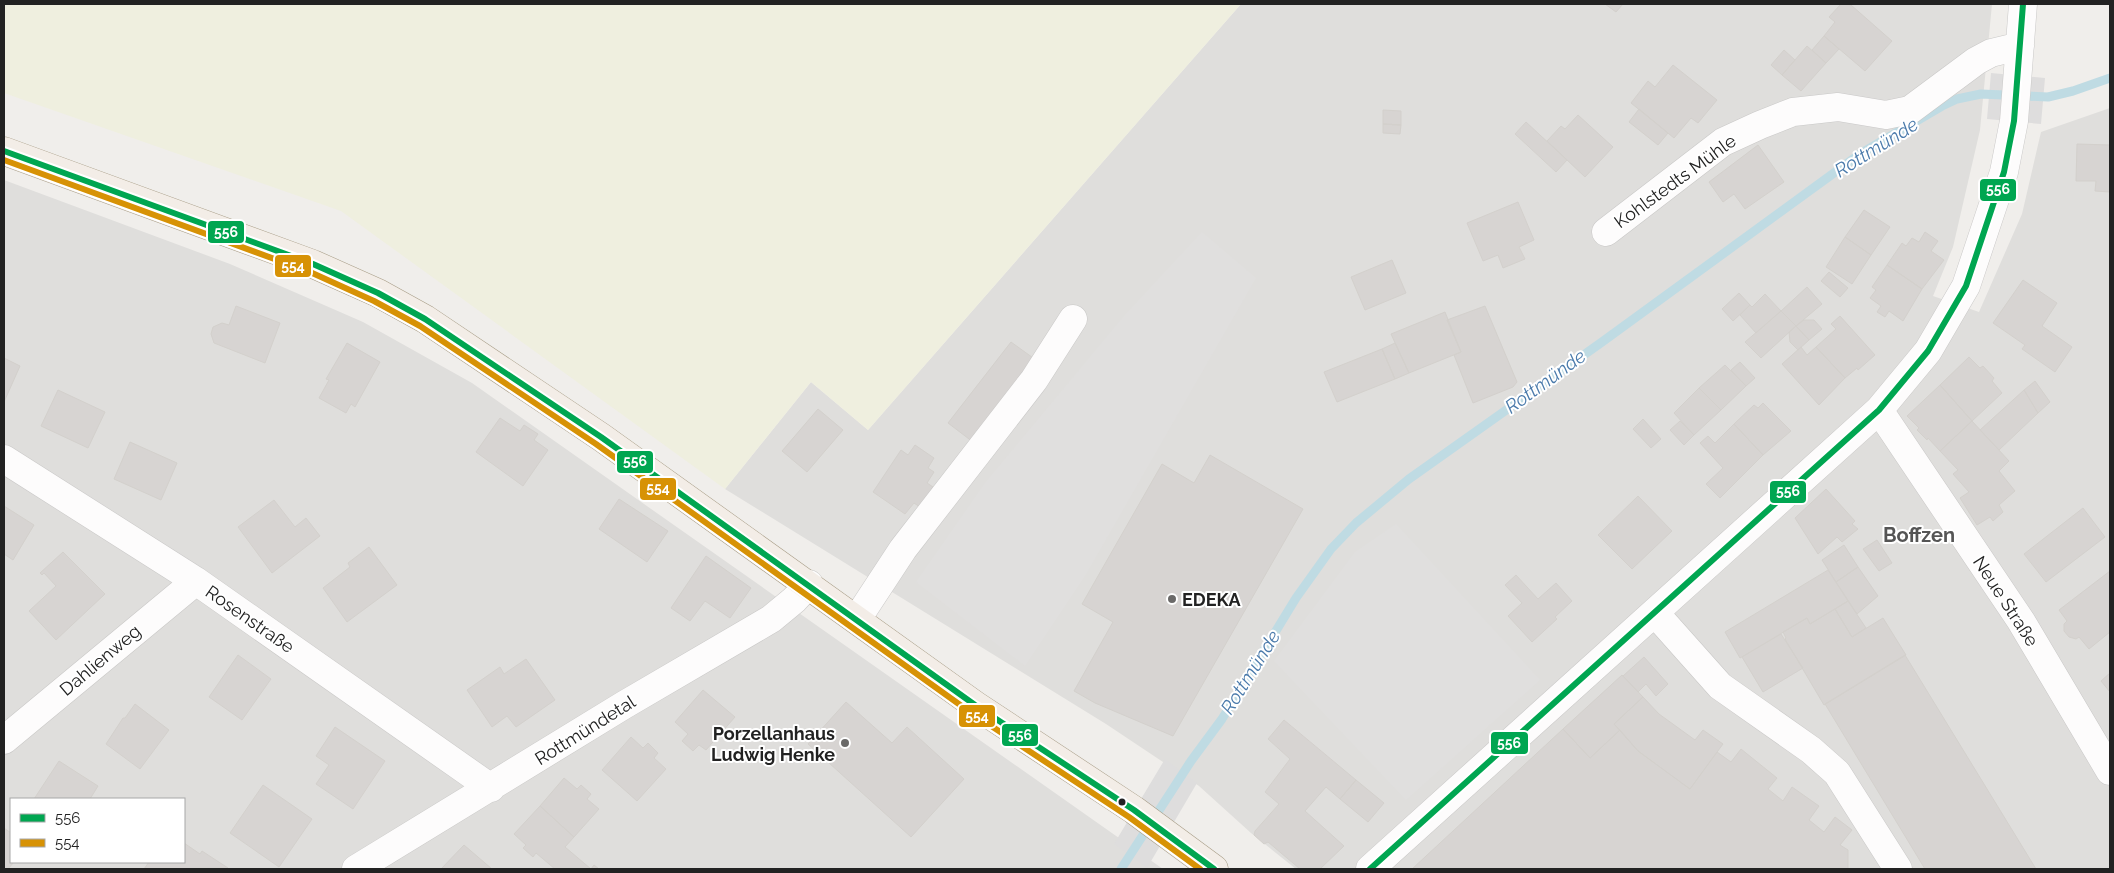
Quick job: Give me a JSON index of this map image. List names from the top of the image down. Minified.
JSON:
{"streets":{"street":["Kohlstedts Mühle","Neue Straße","Rosenstraße","Dahlienweg","Rottmündetal"]},"crossings":[["Rosenstraße","Dahlienweg"],["Rosenstraße","Rottmündetal"]],"districts":["Boffzen"],"water":["Rottmünde"],"places":["EDEKA","Porzellanhaus Ludwig Henke"],"lines":["transit line 556","transit line 554"],"legend":["556","554"]}
